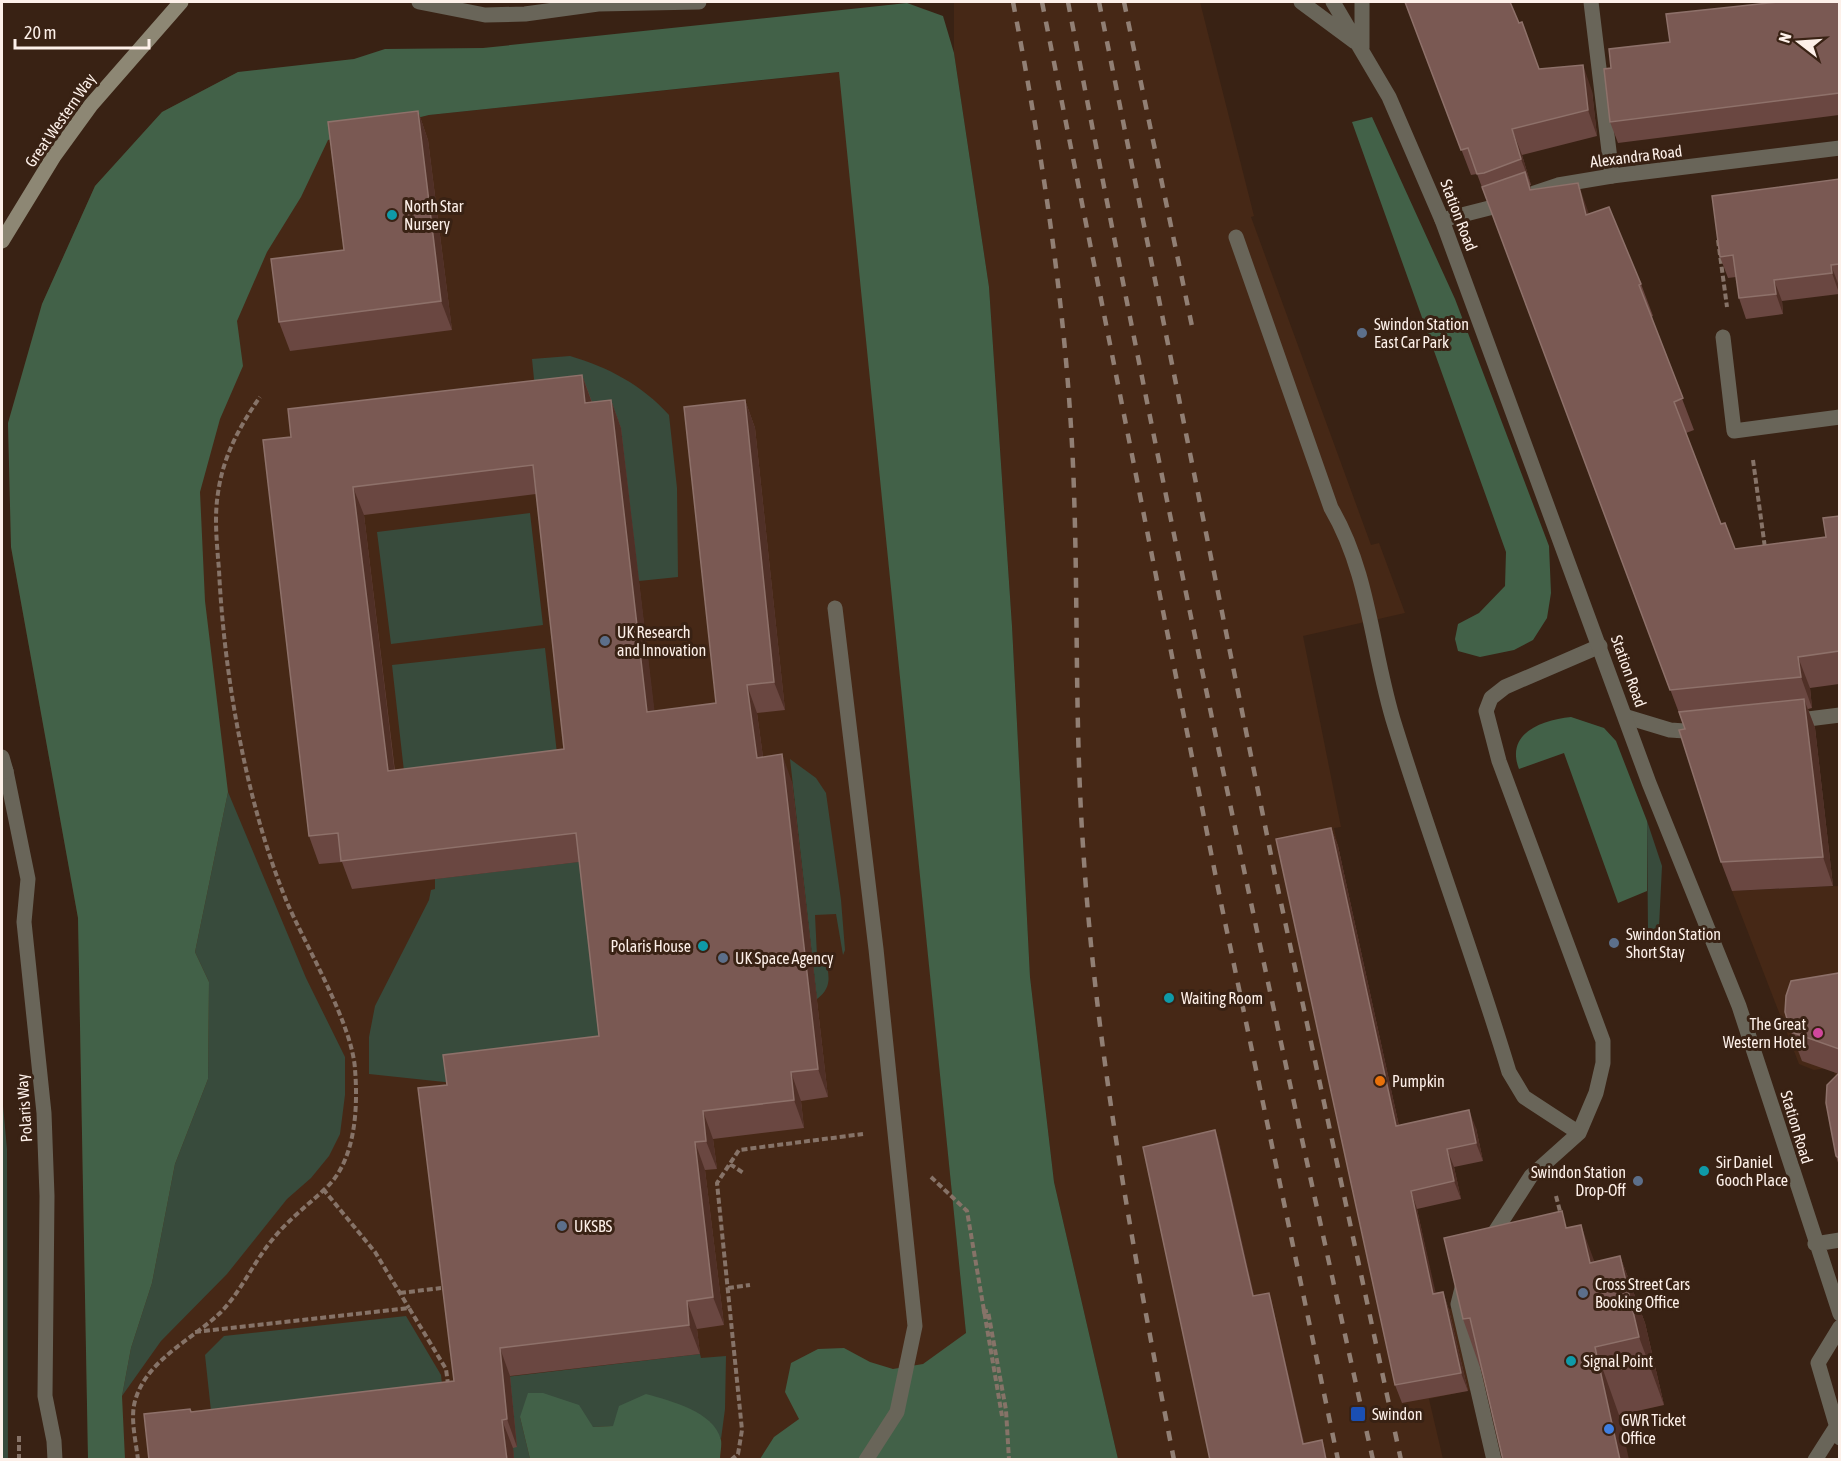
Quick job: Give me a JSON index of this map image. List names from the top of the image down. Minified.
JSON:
{"streets":{"main road":["Great Western Way"],"street":["Alexandra Road","Station Road","Polaris Way"]},"crossings":[["Alexandra Road","Station Road"]],"places":{"other":["North Star Nursery","Swindon Station East Car Park","UK Research and Innovation","Swindon Station Short Stay","Polaris House","UK Space Agency","Waiting Room","The Great Western Hotel","Pumpkin","Sir Daniel Gooch Place","Swindon Station Drop-Off","UKSBS","Cross Street Cars Booking Office","Signal Point","GWR Ticket Office"],"transit":["Swindon"]},"scale_bar":"20 m","north":"left"}
